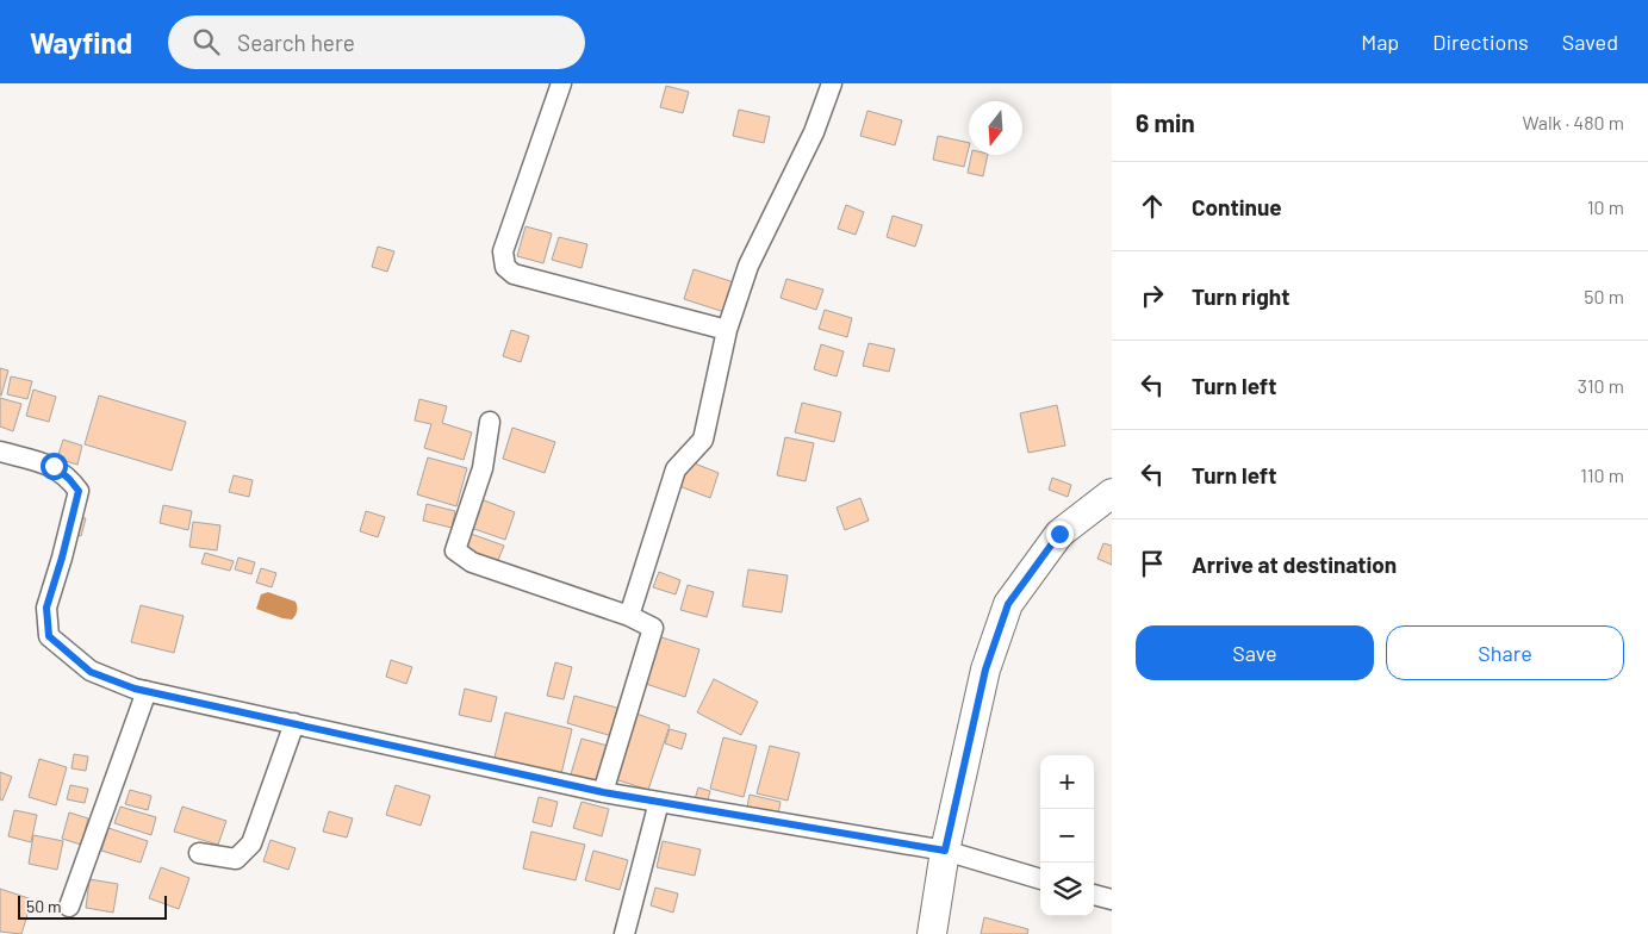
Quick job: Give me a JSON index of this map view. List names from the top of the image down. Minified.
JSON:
{"scale_bar":"50 m","north":"bottom","page":{"header":"Wayfind","search":"Search here","nav":["Map","Directions","Saved"],"heading":["6 min","Walk · 480 m"],"list":[["Continue","10 m"],["Turn right","50 m"],["Turn left","310 m"],["Turn left","110 m"],"Arrive at destination"],"buttons":["Save","Share"],"map_buttons":["+","−"],"scale":"50 m"}}
